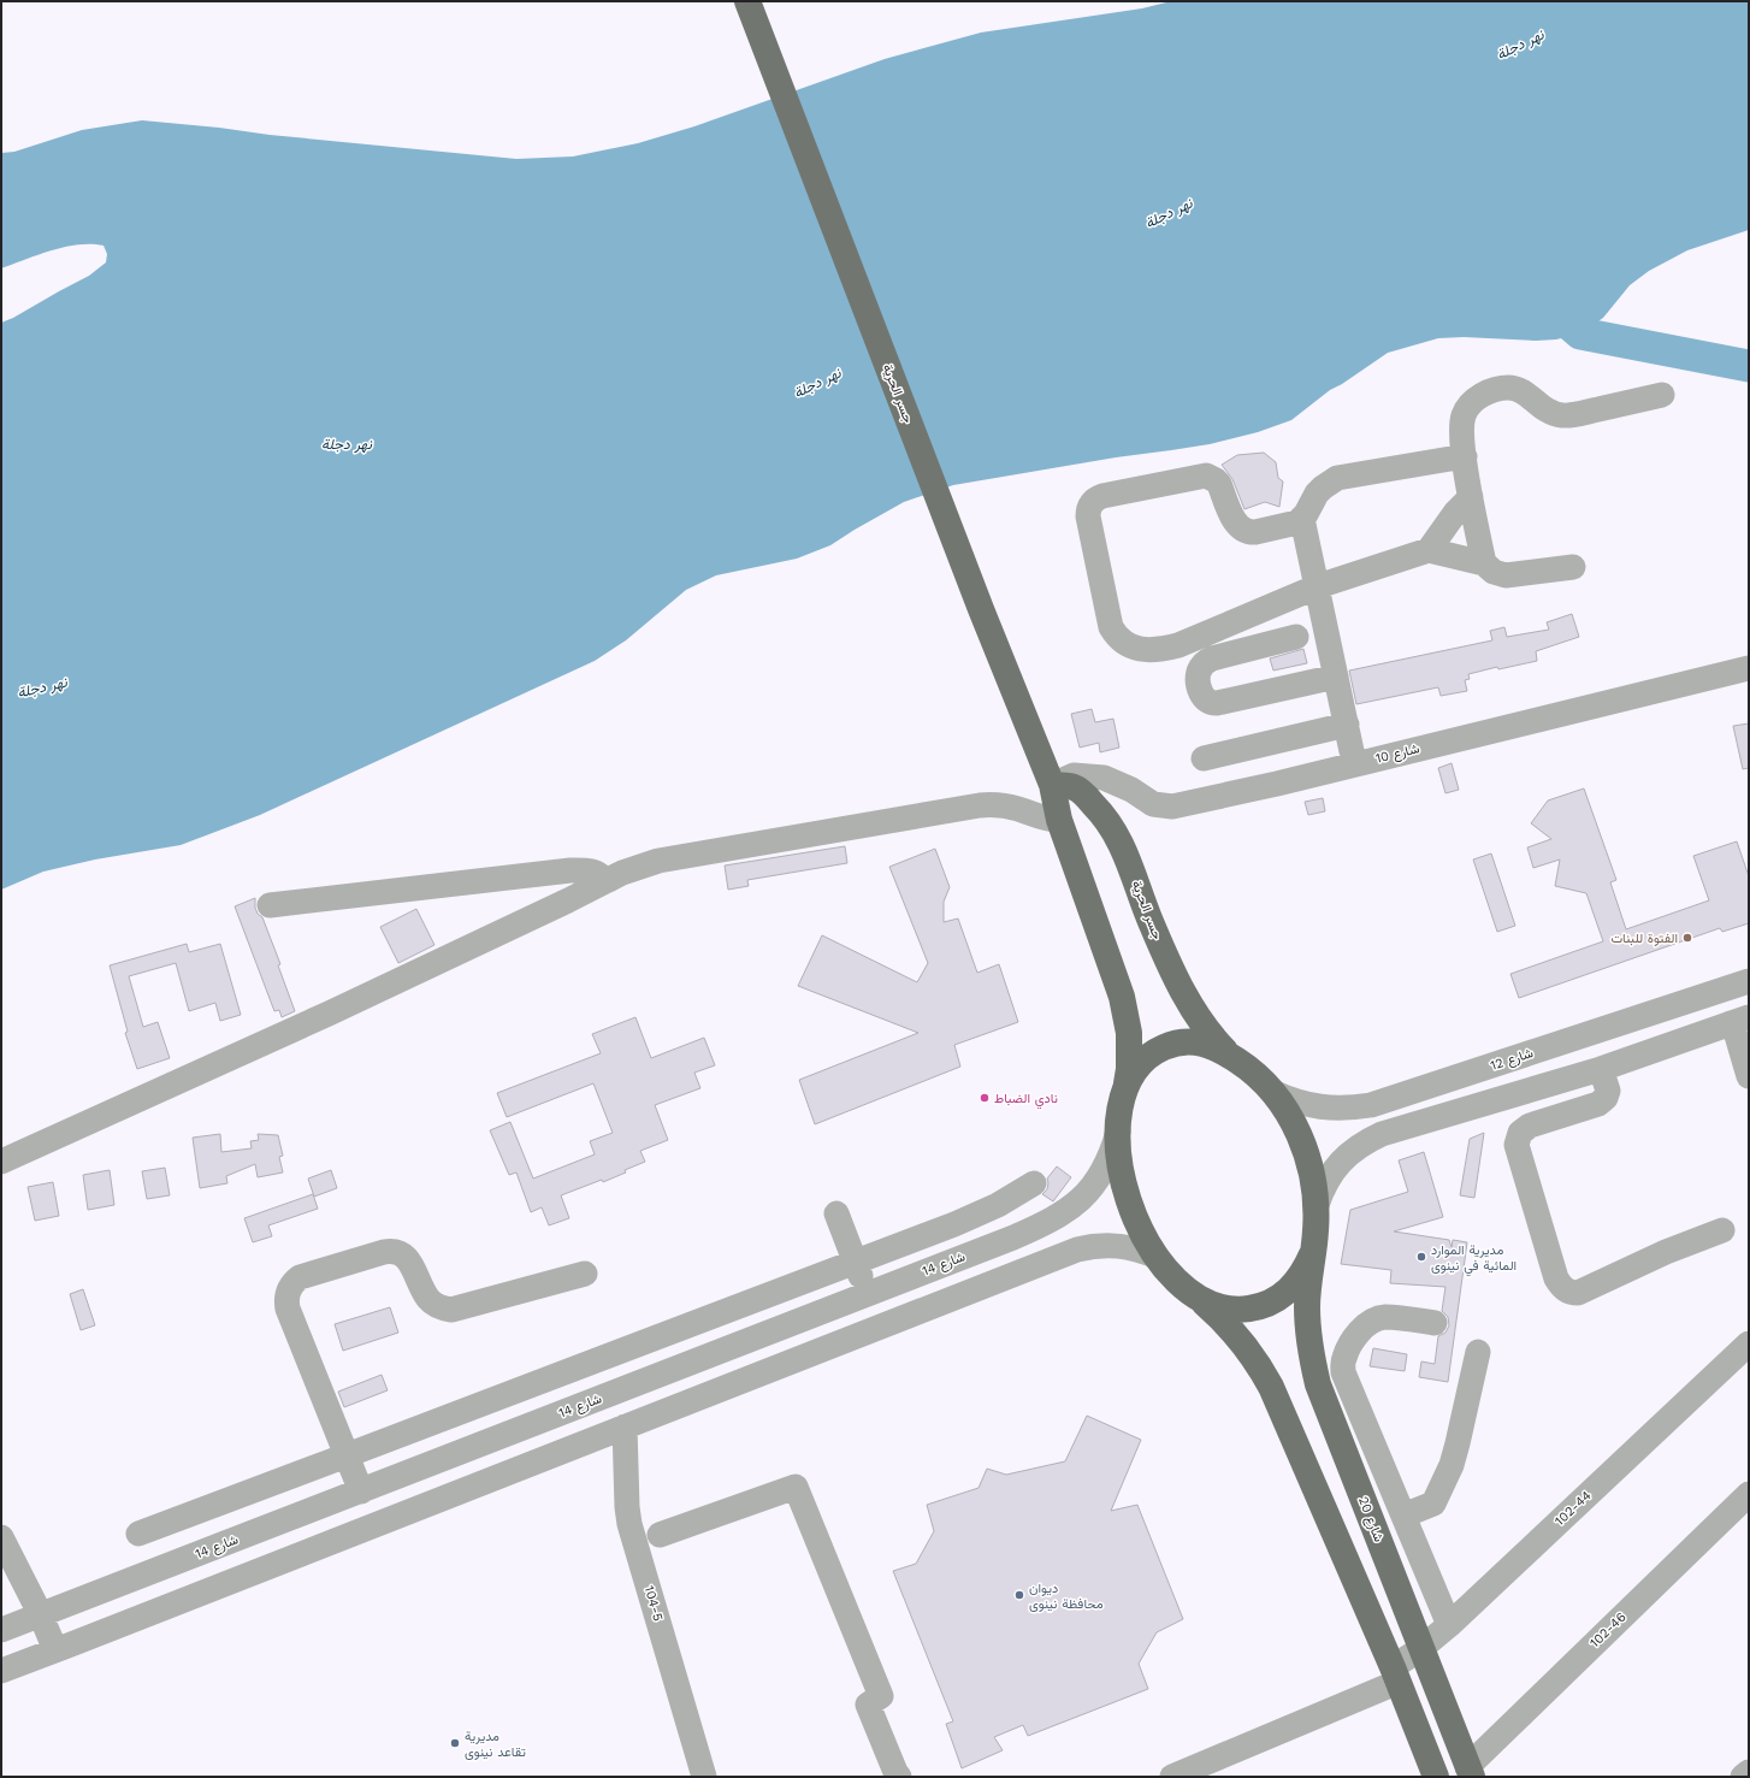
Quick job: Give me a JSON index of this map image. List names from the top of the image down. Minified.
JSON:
{"streets":{"main road":["جسر الحرية","شارع 20"],"street":["شارع 10","شارع 12","شارع 14","102-44","104-5","102-46"]},"crossings":[["جسر الحرية","شارع 10"],["102-44","شارع 20"],["شارع 20","102-46"]],"water":["نهر دجلة"],"places":["الفتوة للبنات","نادي الضباط","مديرية الموارد المائية في نينوى","ديوان محافظة نينوى","مديرية تقاعد نينوى"]}
